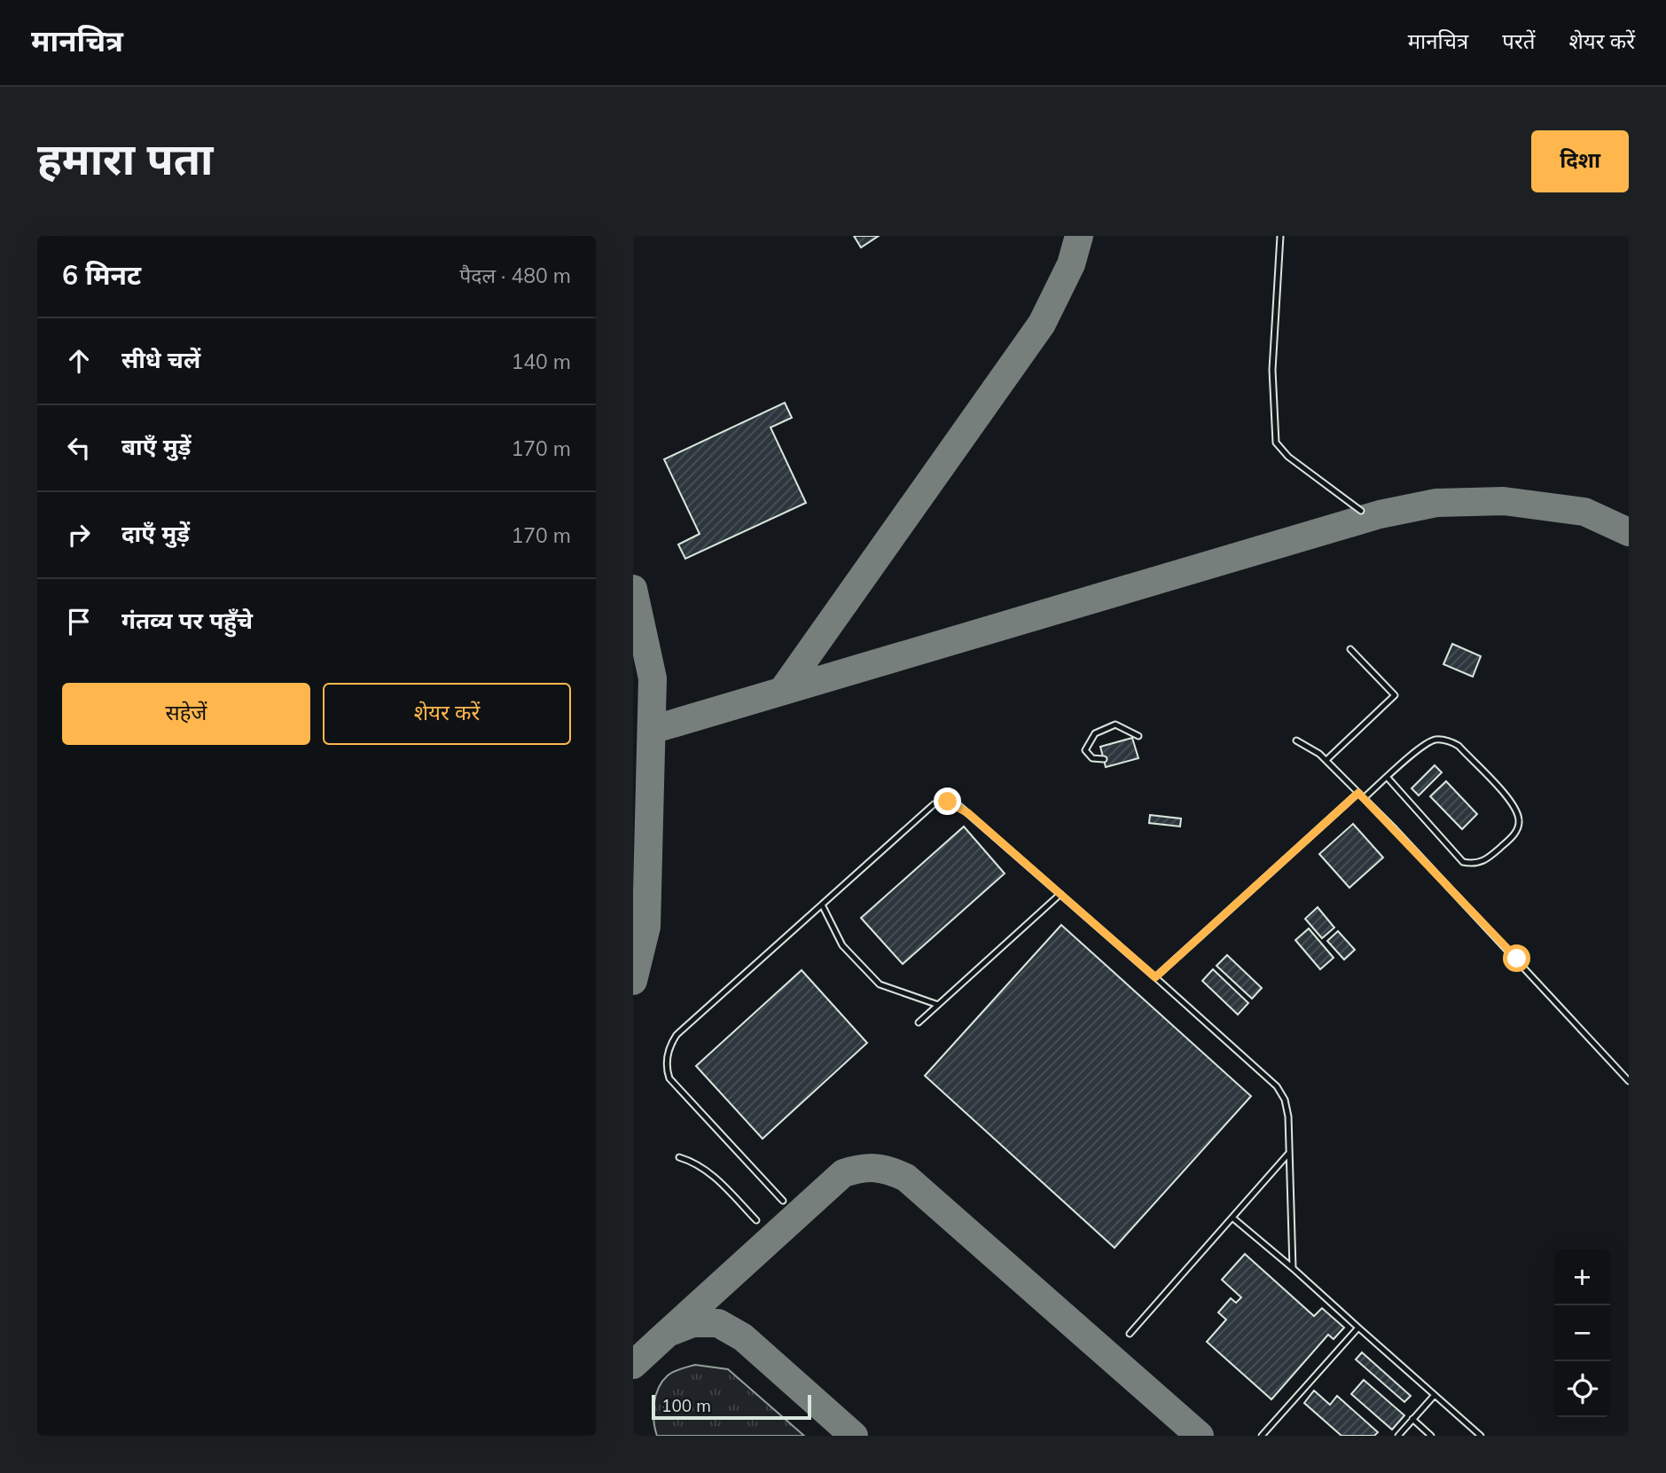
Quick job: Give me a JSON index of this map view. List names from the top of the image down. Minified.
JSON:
{"scale_bar":"100 m","page":{"header":"मानचित्र","nav":["मानचित्र","परतें","शेयर करें"],"buttons":["दिशा",["सहेजें","शेयर करें"]],"title":"हमारा पता","heading":["6 मिनट","पैदल · 480 m"],"list":[["सीधे चलें","140 m"],["बाएँ मुड़ें","170 m"],["दाएँ मुड़ें","170 m"],"गंतव्य पर पहुँचे"],"map_buttons":["+","−"],"scale":"100 m"}}
